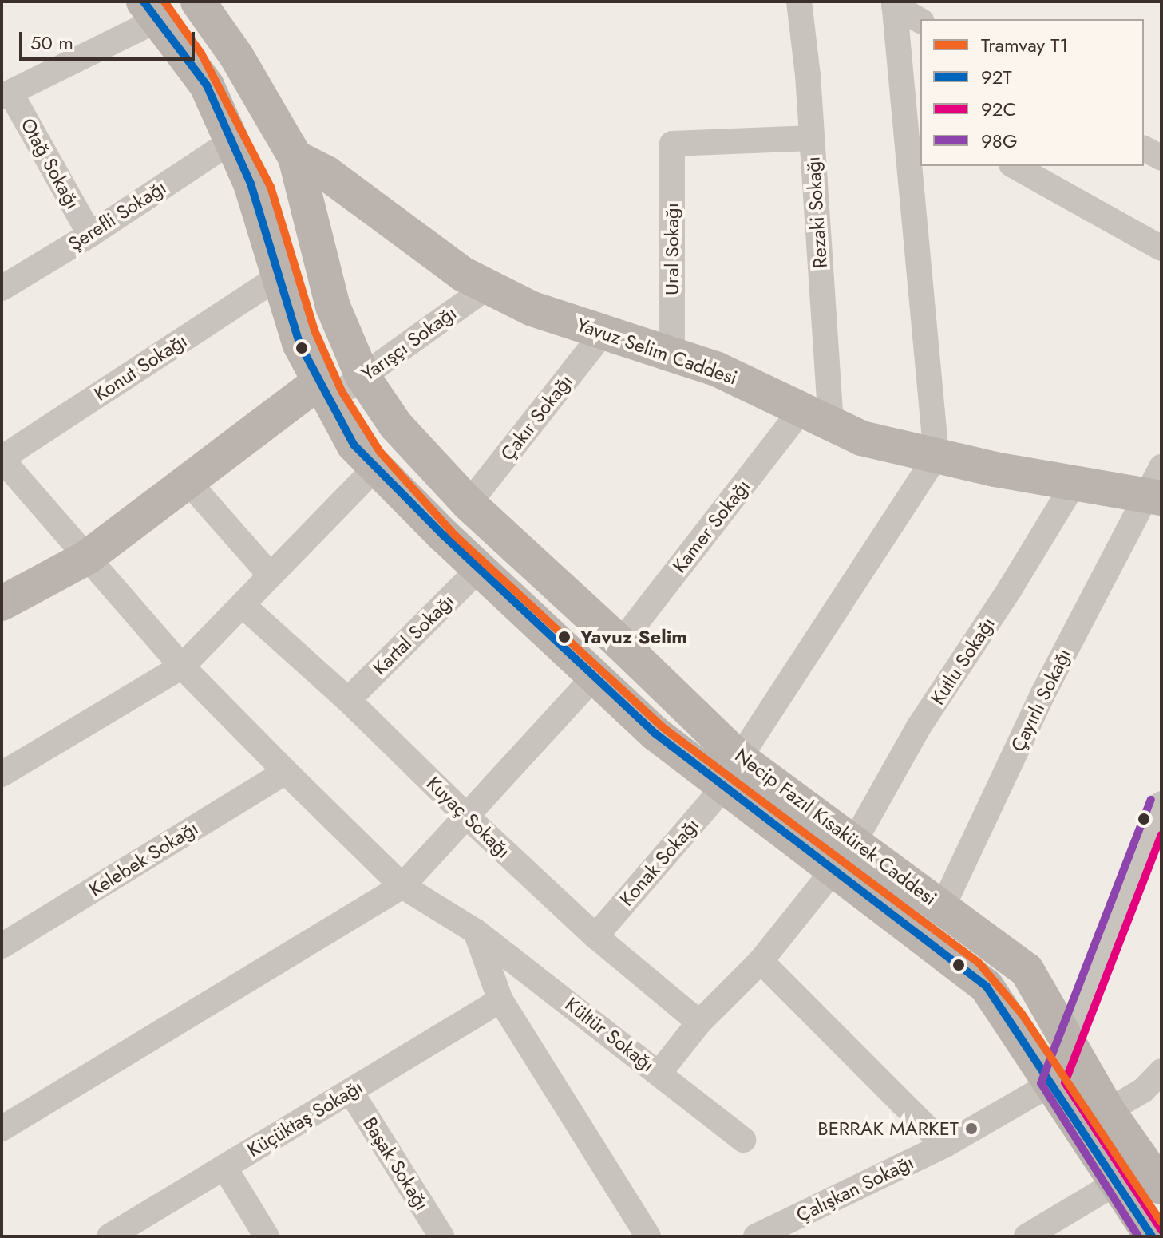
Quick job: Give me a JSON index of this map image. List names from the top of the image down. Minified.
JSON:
{"streets":{"main road":["Yavuz Selim Caddesi","Necip Fazıl Kısakürek Caddesi"],"street":["Otağ Sokağı","Rezaki Sokağı","Şerefli Sokağı","Ural Sokağı","Yarışçı Sokağı","Konut Sokağı","Çakır Sokağı","Kamer Sokağı","Kartal Sokağı","Kutlu Sokağı","Çayırlı Sokağı","Kuyaç Sokağı","Kelebek Sokağı","Konak Sokağı","Kültür Sokağı","Küçüktaş Sokağı","Başak Sokağı","Çalışkan Sokağı"]},"crossings":[["Otağ Sokağı","Şerefli Sokağı"],["Rezaki Sokağı","Ural Sokağı"],["Rezaki Sokağı","Yavuz Selim Caddesi"],["Rezaki Sokağı","Kamer Sokağı"],["Şerefli Sokağı","Necip Fazıl Kısakürek Caddesi"],["Ural Sokağı","Yavuz Selim Caddesi"],["Yarışçı Sokağı","Yavuz Selim Caddesi"],["Yarışçı Sokağı","Necip Fazıl Kısakürek Caddesi"],["Yavuz Selim Caddesi","Çakır Sokağı"],["Yavuz Selim Caddesi","Kamer Sokağı"],["Yavuz Selim Caddesi","Kutlu Sokağı"],["Yavuz Selim Caddesi","Çayırlı Sokağı"],["Yavuz Selim Caddesi","Necip Fazıl Kısakürek Caddesi"],["Yavuz Selim Caddesi","Konak Sokağı"],["Konut Sokağı","Necip Fazıl Kısakürek Caddesi"],["Konut Sokağı","Kültür Sokağı"],["Çakır Sokağı","Necip Fazıl Kısakürek Caddesi"],["Kamer Sokağı","Necip Fazıl Kısakürek Caddesi"],["Kartal Sokağı","Kuyaç Sokağı"],["Kartal Sokağı","Necip Fazıl Kısakürek Caddesi"],["Kutlu Sokağı","Necip Fazıl Kısakürek Caddesi"],["Çayırlı Sokağı","Necip Fazıl Kısakürek Caddesi"],["Kuyaç Sokağı","Konak Sokağı"],["Necip Fazıl Kısakürek Caddesi","Konak Sokağı"],["Necip Fazıl Kısakürek Caddesi","Çalışkan Sokağı"],["Kelebek Sokağı","Kültür Sokağı"],["Küçüktaş Sokağı","Başak Sokağı"]],"places":["Yavuz Selim","BERRAK MARKET"],"lines":["tram line T1","transit line 92T","transit line 98G","transit line 92C"],"legend":["Tramvay T1","92T","92C","98G"],"scale_bar":"50 m"}
